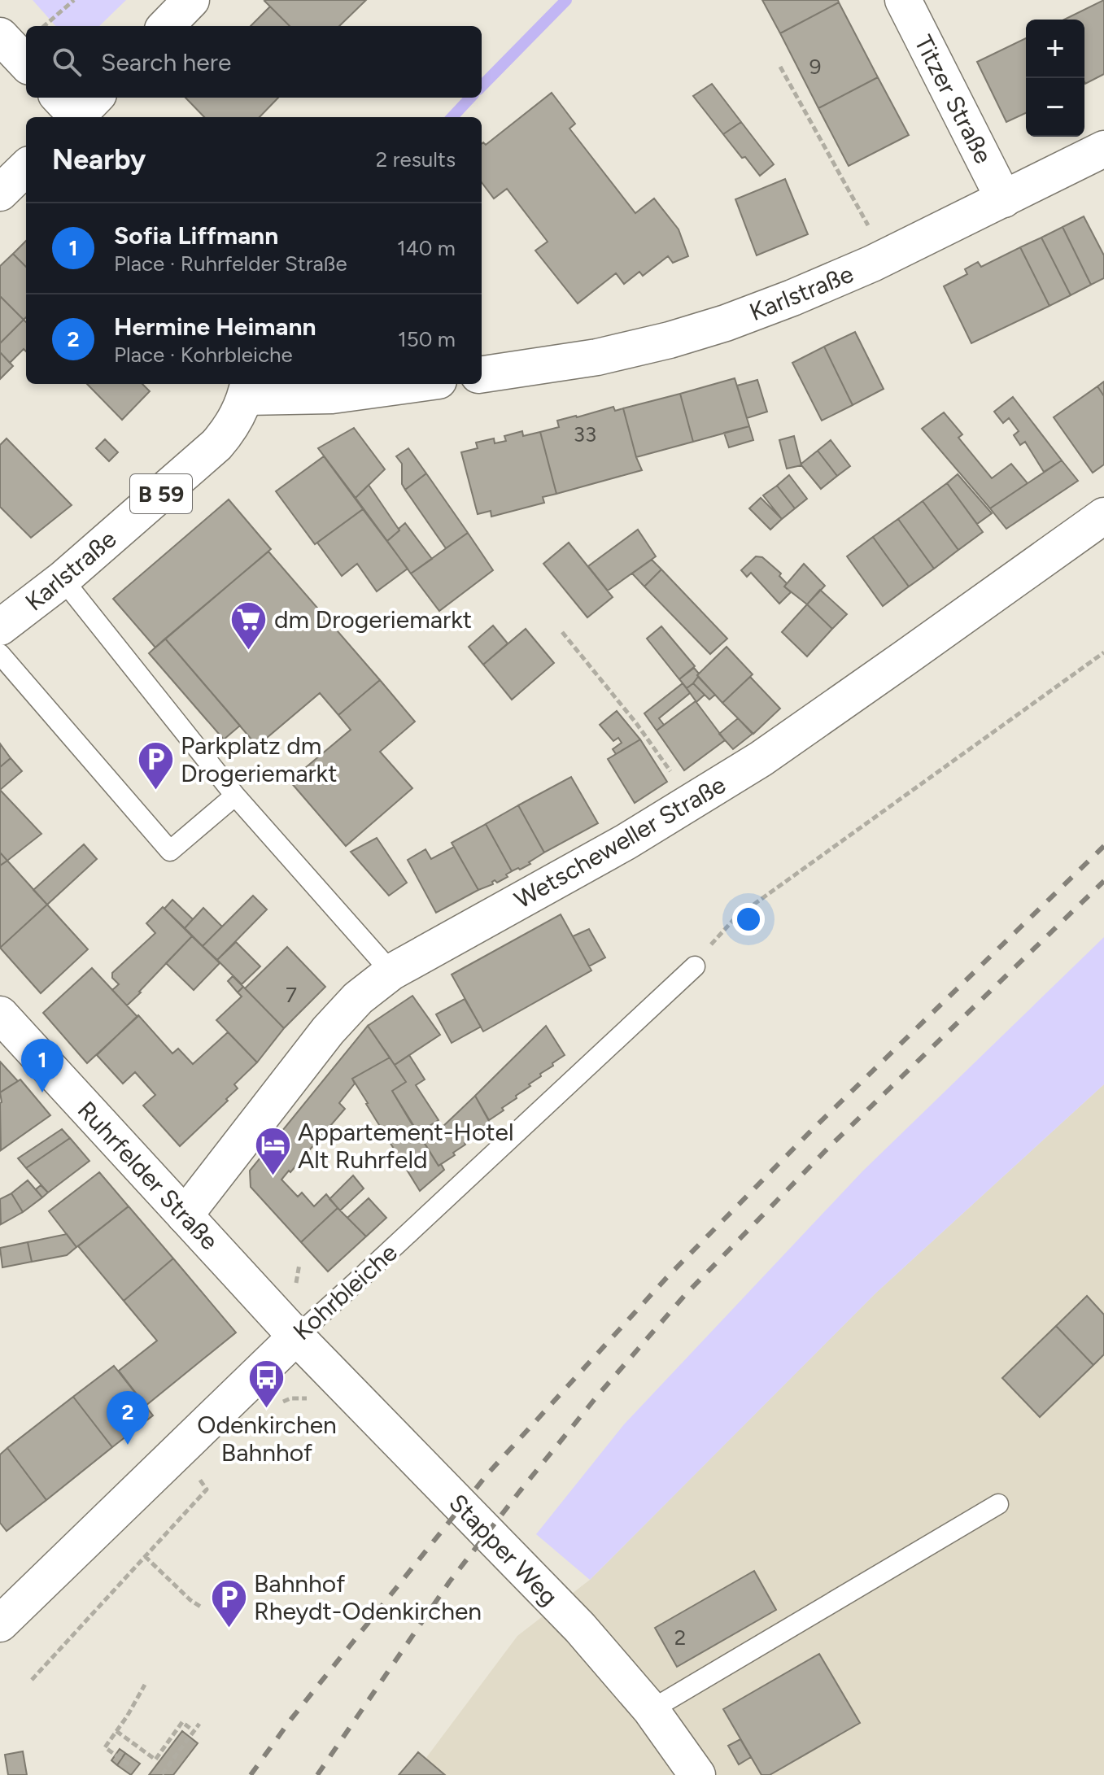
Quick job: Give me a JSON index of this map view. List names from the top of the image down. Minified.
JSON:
{"streets":{"street":["Titzer Straße","Karlstraße","B 59","Wetscheweller Straße","Ruhrfelder Straße","Kohrbleiche","Stapper Weg"]},"crossings":[["Titzer Straße","Karlstraße"],["Wetscheweller Straße","Ruhrfelder Straße"],["Ruhrfelder Straße","Kohrbleiche"],["Ruhrfelder Straße","Stapper Weg"],["Kohrbleiche","Stapper Weg"]],"places":{"supermarket":["dm Drogeriemarkt"],"parking":["Parkplatz dm Drogeriemarkt","Bahnhof Rheydt-Odenkirchen"],"hotel":["Appartement-Hotel Alt Ruhrfeld"],"bus stop":["Odenkirchen Bahnhof"]},"house_numbers":["9","33","7","2"],"page":{"map_buttons":["+","−"],"search":"Search here","heading":["Nearby","2 results"],"list":[{"mark":"1","name":"Sofia Liffmann","note":"Place · Ruhrfelder Straße","value":"140 m"},{"mark":"2","name":"Hermine Heimann","note":"Place · Kohrbleiche","value":"150 m"}],"pins":["1","2"]}}
